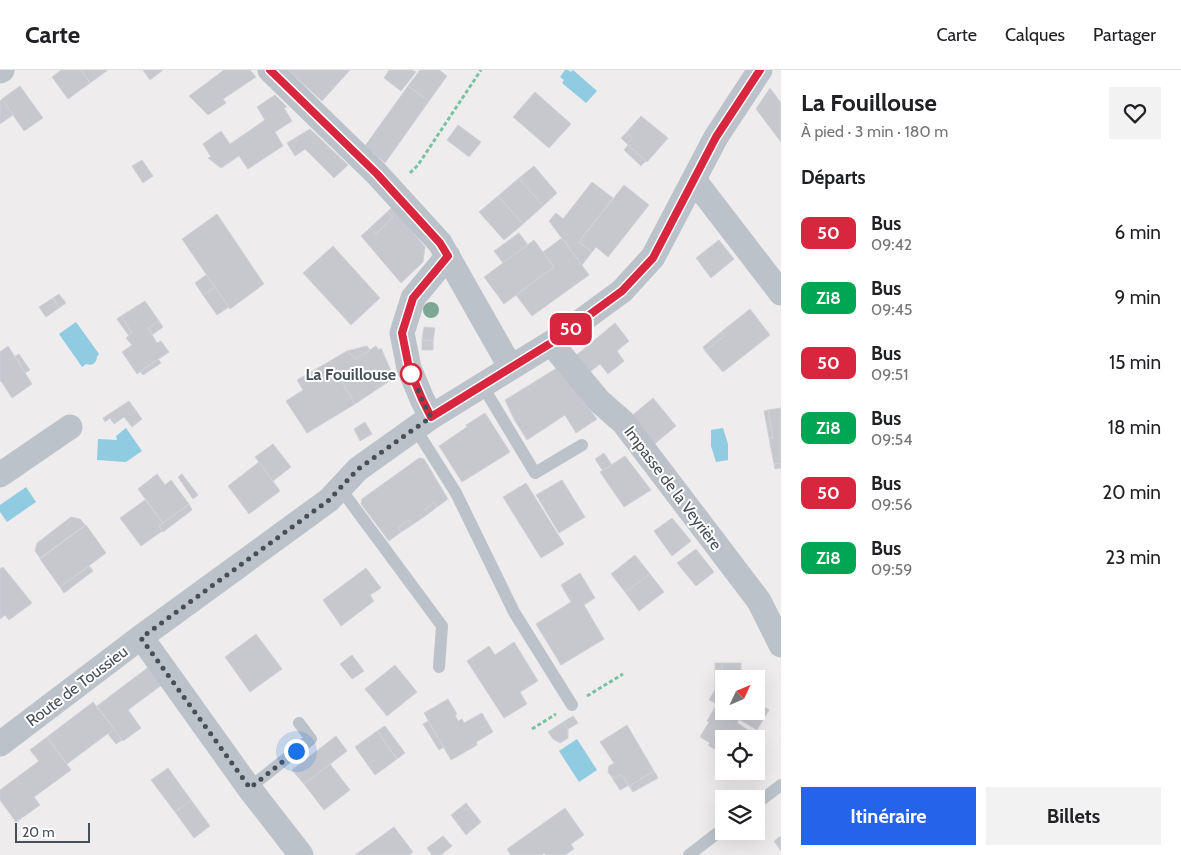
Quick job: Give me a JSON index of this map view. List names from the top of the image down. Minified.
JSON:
{"streets":{"street":["Impasse de la Veyrière","Route de Toussieu"]},"crossings":[["Impasse de la Veyrière","Route de Toussieu"]],"places":["La Fouillouse"],"lines":["bus line 50"],"scale_bar":"20 m","north":"top right","page":{"header":"Carte","nav":["Carte","Calques","Partager"],"on_map":"50","heading":[["La Fouillouse","À pied · 3 min · 180 m"],"Départs"],"list":[{"mark":"50","name":"Bus","note":"09:42","value":"6 min"},{"mark":"Zi8","name":"Bus","note":"09:45","value":"9 min"},{"mark":"50","name":"Bus","note":"09:51","value":"15 min"},{"mark":"Zi8","name":"Bus","note":"09:54","value":"18 min"},{"mark":"50","name":"Bus","note":"09:56","value":"20 min"},{"mark":"Zi8","name":"Bus","note":"09:59","value":"23 min"}],"buttons":["Itinéraire","Billets"],"scale":"20 m"}}
